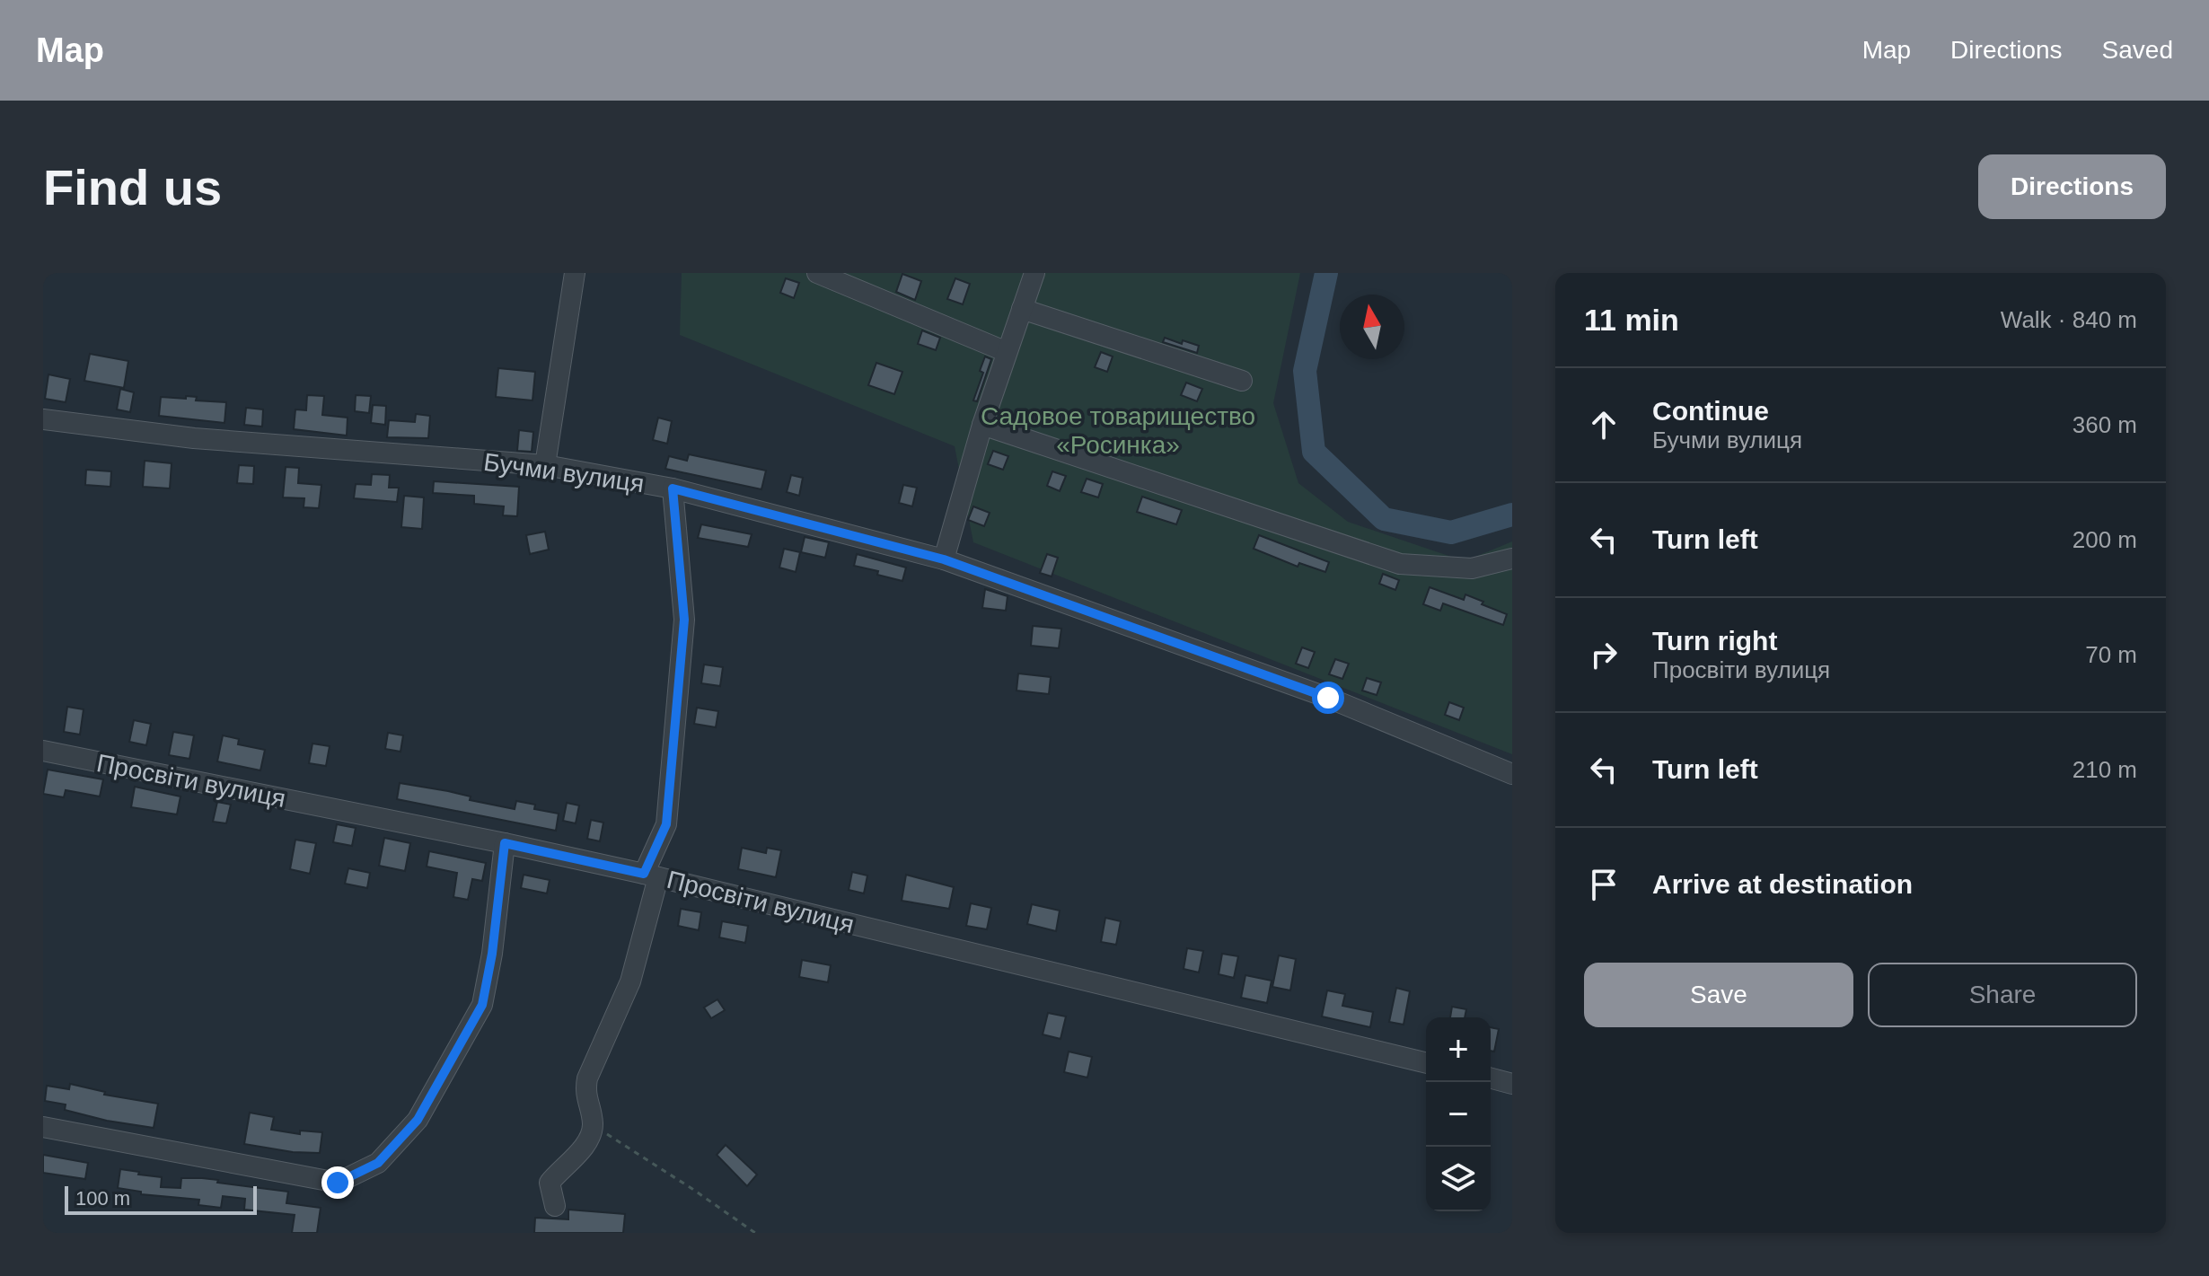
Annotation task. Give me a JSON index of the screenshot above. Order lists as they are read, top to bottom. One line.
{"streets":{"street":["Бучми вулиця","Просвіти вулиця"]},"parks":["Садовое товарищество «Росинка»"],"scale_bar":"100 m","north":"top","page":{"header":"Map","nav":["Map","Directions","Saved"],"buttons":["Directions",["Save","Share"]],"title":"Find us","heading":["11 min","Walk · 840 m"],"list":[["Continue","Бучми вулиця","360 m"],["Turn left","200 m"],["Turn right","Просвіти вулиця","70 m"],["Turn left","210 m"],"Arrive at destination"],"map_buttons":["+","−"],"scale":"100 m"}}
